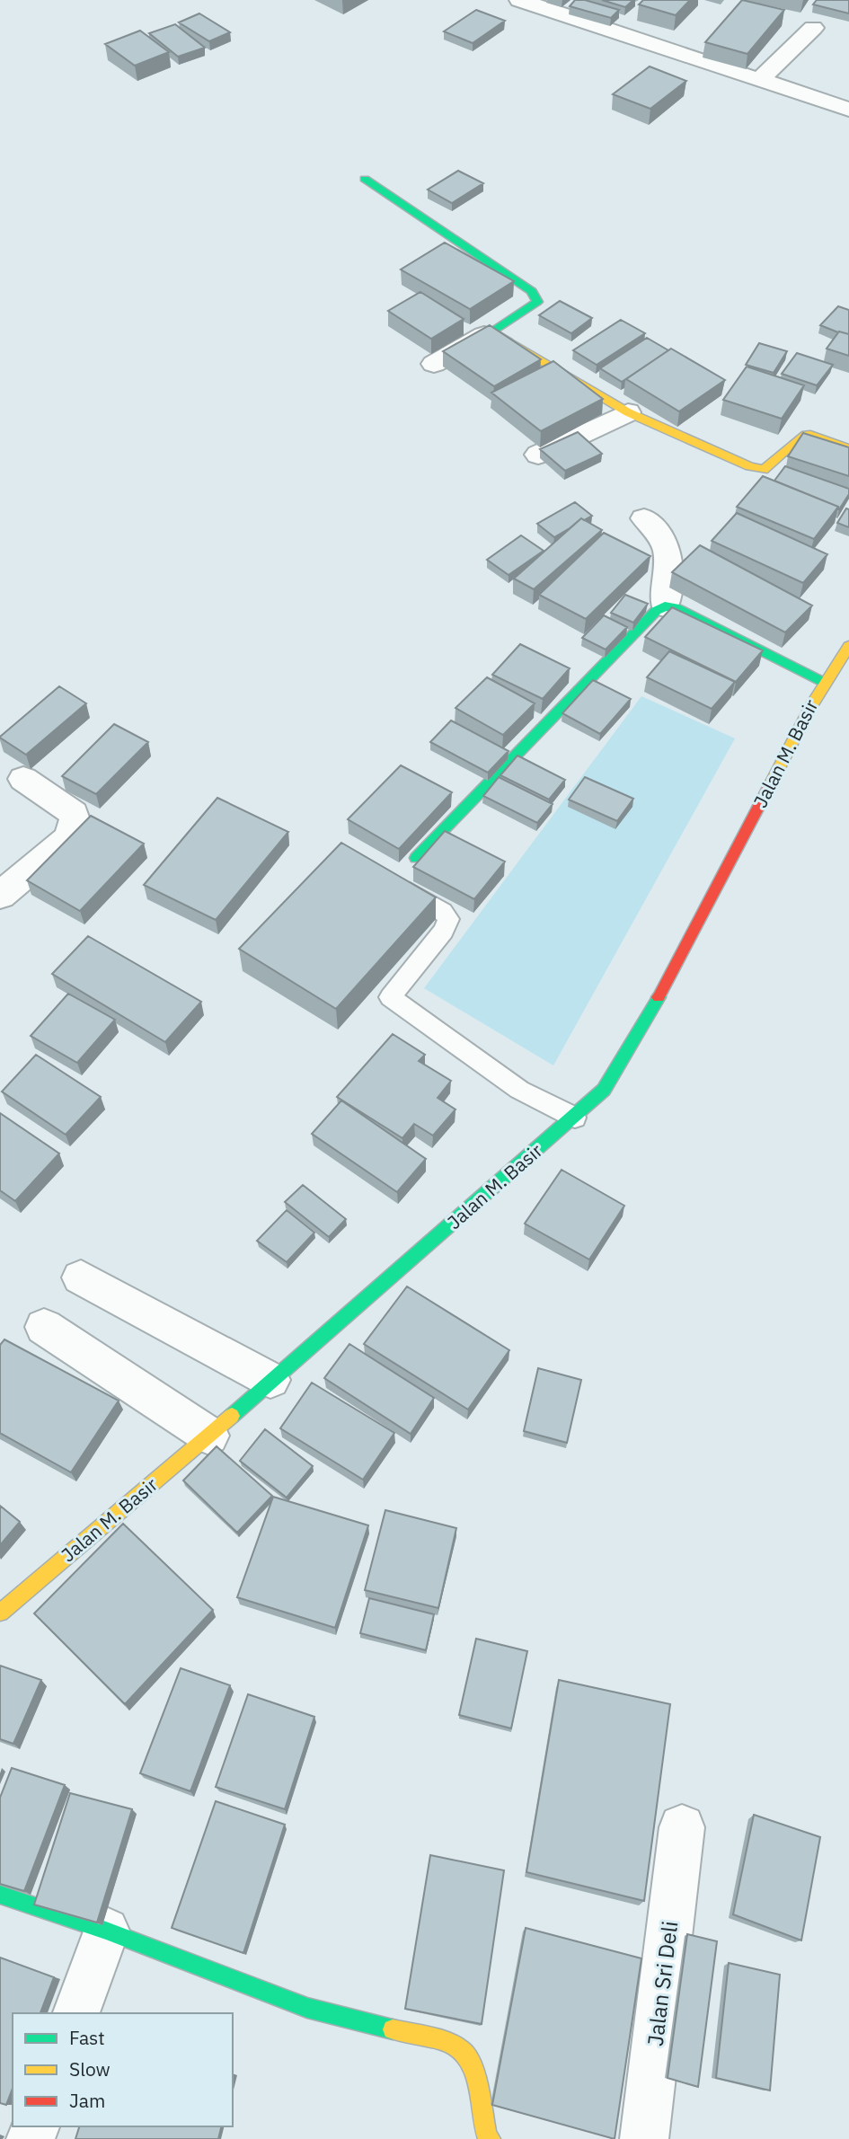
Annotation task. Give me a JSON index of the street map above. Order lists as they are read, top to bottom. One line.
{"streets":{"street":["Jalan M. Basir","Jalan Sri Deli"]},"legend":["Fast","Slow","Jam"]}
